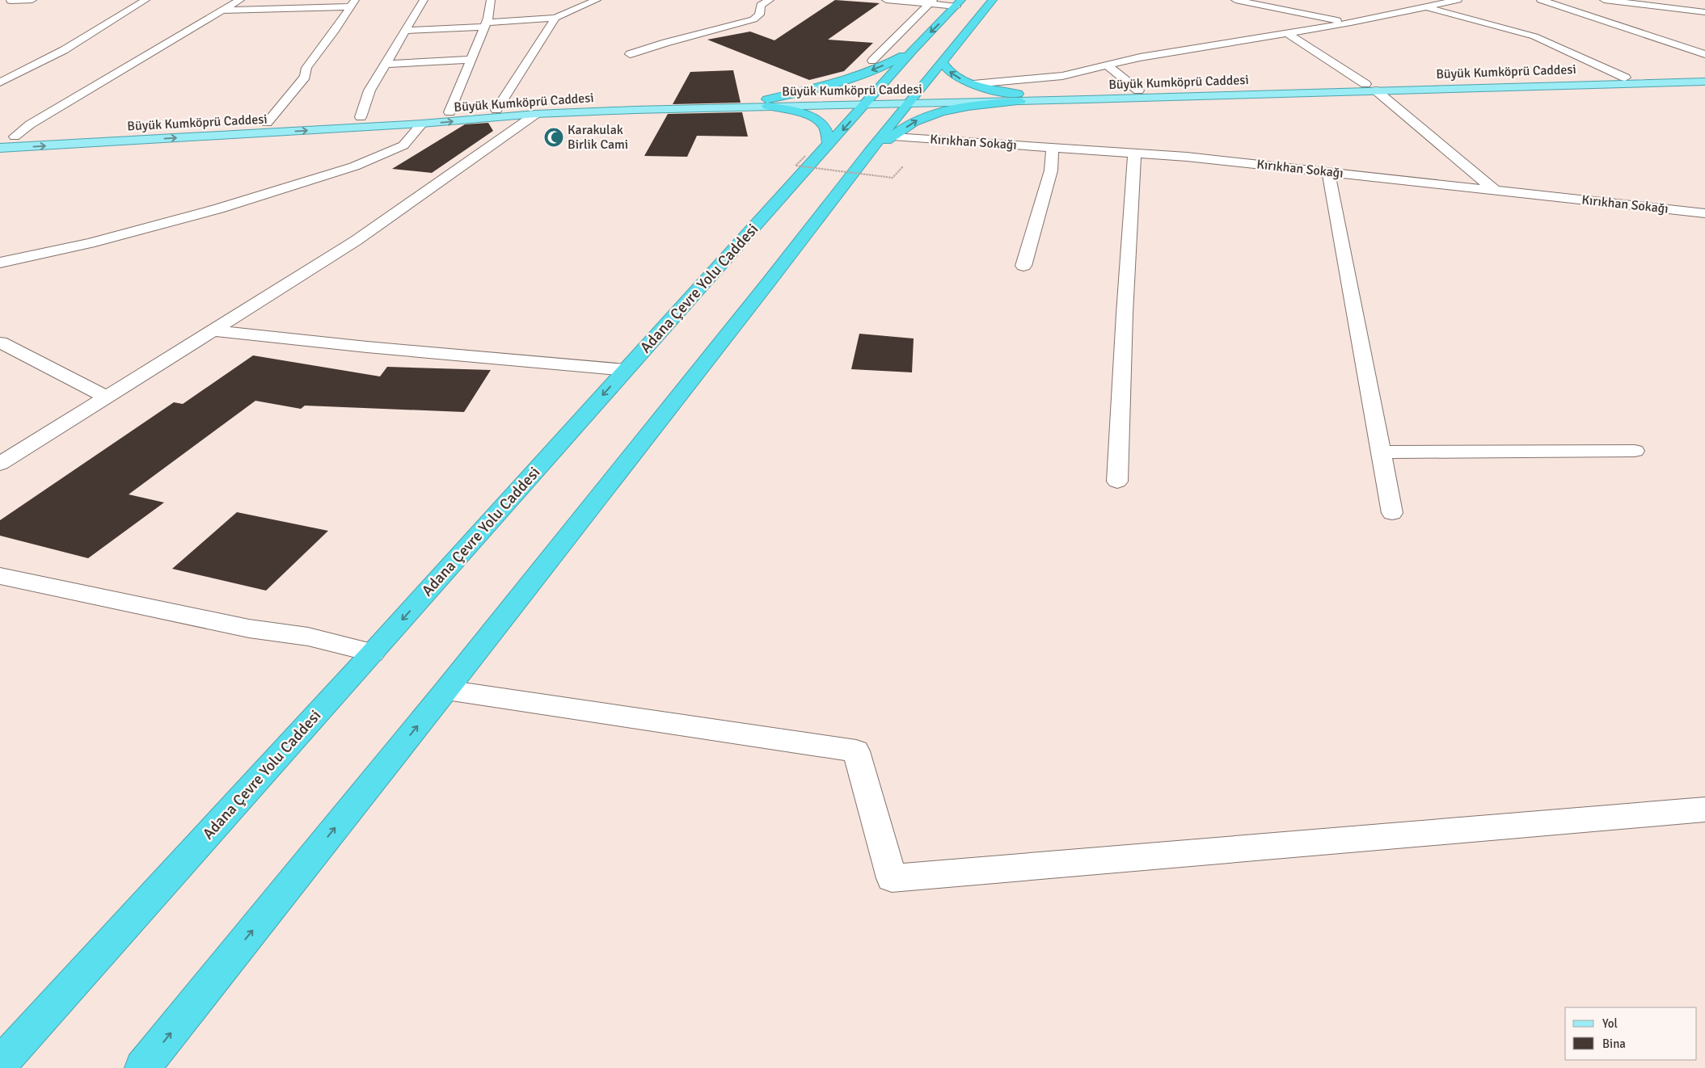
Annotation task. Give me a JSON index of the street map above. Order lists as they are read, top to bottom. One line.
{"streets":{"highway":["Adana Çevre Yolu Caddesi"],"main road":["Büyük Kumköprü Caddesi"],"street":["Kırıkhan Sokağı"]},"crossings":[["Büyük Kumköprü Caddesi","Adana Çevre Yolu Caddesi"]],"places":{"mosque":["Karakulak Birlik Cami"]},"legend":["Yol","Bina"]}
